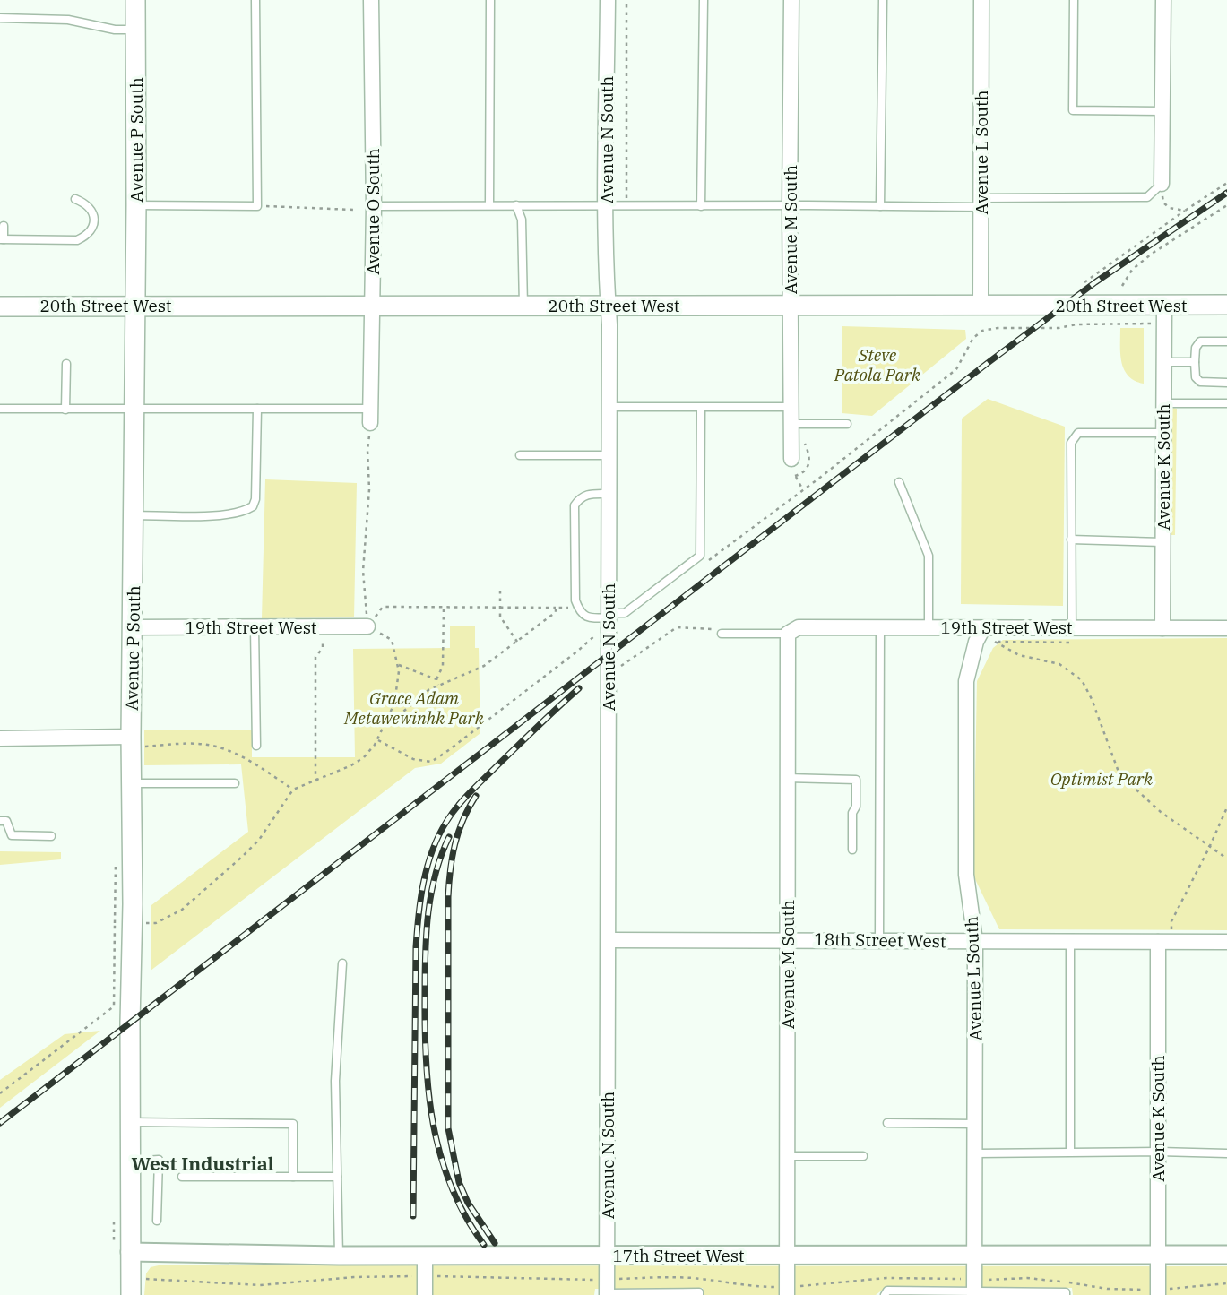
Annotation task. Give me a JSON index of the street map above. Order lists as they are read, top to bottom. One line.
{"streets":{"main road":["Avenue P South","20th Street West"],"street":["Avenue N South","Avenue L South","Avenue O South","Avenue M South","Avenue K South","19th Street West","18th Street West","17th Street West"]},"crossings":[["Avenue P South","20th Street West"],["Avenue P South","19th Street West"],["Avenue P South","17th Street West"],["Avenue N South","20th Street West"],["Avenue N South","18th Street West"],["Avenue N South","17th Street West"],["Avenue L South","20th Street West"],["Avenue L South","19th Street West"],["Avenue L South","18th Street West"],["Avenue L South","17th Street West"],["Avenue O South","20th Street West"],["Avenue M South","20th Street West"],["Avenue M South","19th Street West"],["Avenue M South","18th Street West"],["Avenue M South","17th Street West"],["20th Street West","Avenue K South"],["Avenue K South","19th Street West"],["Avenue K South","18th Street West"],["Avenue K South","17th Street West"]],"districts":["West Industrial"],"parks":["Steve Patola Park","Grace Adam Metawewinhk Park","Optimist Park"]}
